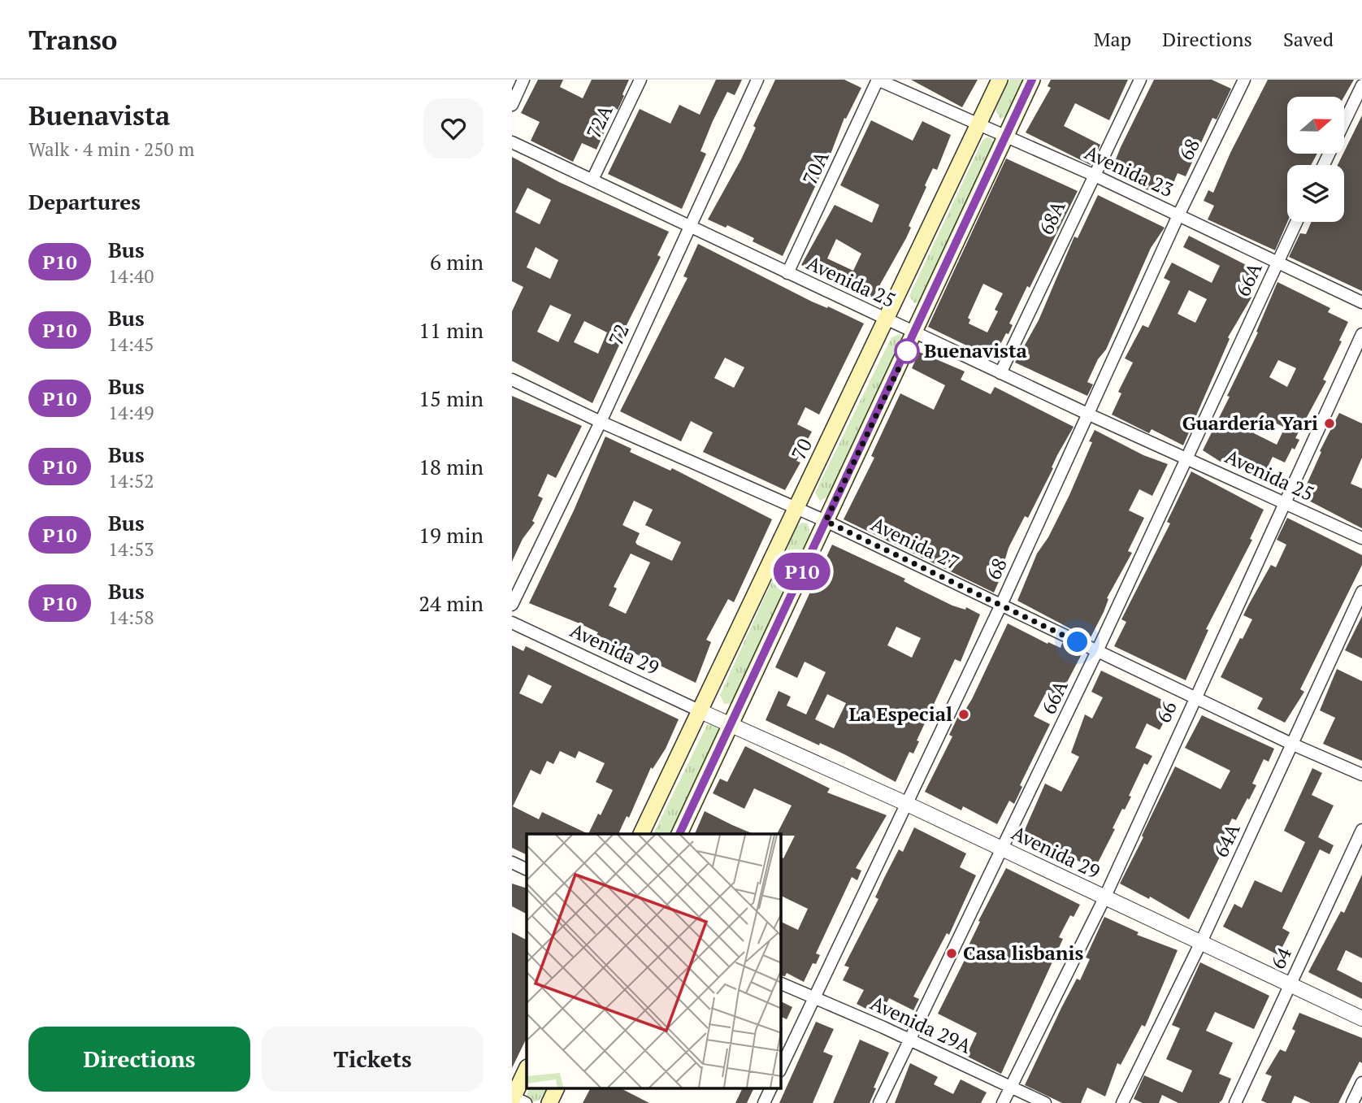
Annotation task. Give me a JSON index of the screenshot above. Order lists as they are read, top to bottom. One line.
{"streets":{"main road":["70"],"street":["72A","68","70A","Avenida 23","68A","66A","Avenida 25","72","Avenida 27","Avenida 29","66","64A","64","Avenida 29A"]},"crossings":[["72A","Avenida 25"],["68","Avenida 23"],["68","Avenida 25"],["68","Avenida 27"],["68","Avenida 29"],["68","Avenida 29A"],["70A","Avenida 23"],["70A","Avenida 25"],["Avenida 23","68A"],["Avenida 23","66A"],["Avenida 23","70"],["68A","Avenida 25"],["66A","Avenida 25"],["66A","Avenida 27"],["66A","Avenida 29"],["66A","Avenida 29A"],["Avenida 25","72"],["Avenida 25","70"],["Avenida 25","66"],["72","Avenida 27"],["70","Avenida 27"],["70","Avenida 29"],["Avenida 27","66"],["Avenida 27","64A"],["Avenida 29","66"],["Avenida 29","64A"],["Avenida 29","64"],["66","Avenida 29A"]],"places":["Buenavista","Guardería Yari","La Especial","Casa lisbanis"],"lines":["bus line P10"],"north":"right","page":{"header":"Transo","nav":["Map","Directions","Saved"],"heading":[["Buenavista","Walk · 4 min · 250 m"],"Departures"],"on_map":"P10","list":[{"mark":"P10","name":"Bus","note":"14:40","value":"6 min"},{"mark":"P10","name":"Bus","note":"14:45","value":"11 min"},{"mark":"P10","name":"Bus","note":"14:49","value":"15 min"},{"mark":"P10","name":"Bus","note":"14:52","value":"18 min"},{"mark":"P10","name":"Bus","note":"14:53","value":"19 min"},{"mark":"P10","name":"Bus","note":"14:58","value":"24 min"}],"buttons":["Directions","Tickets"]}}
